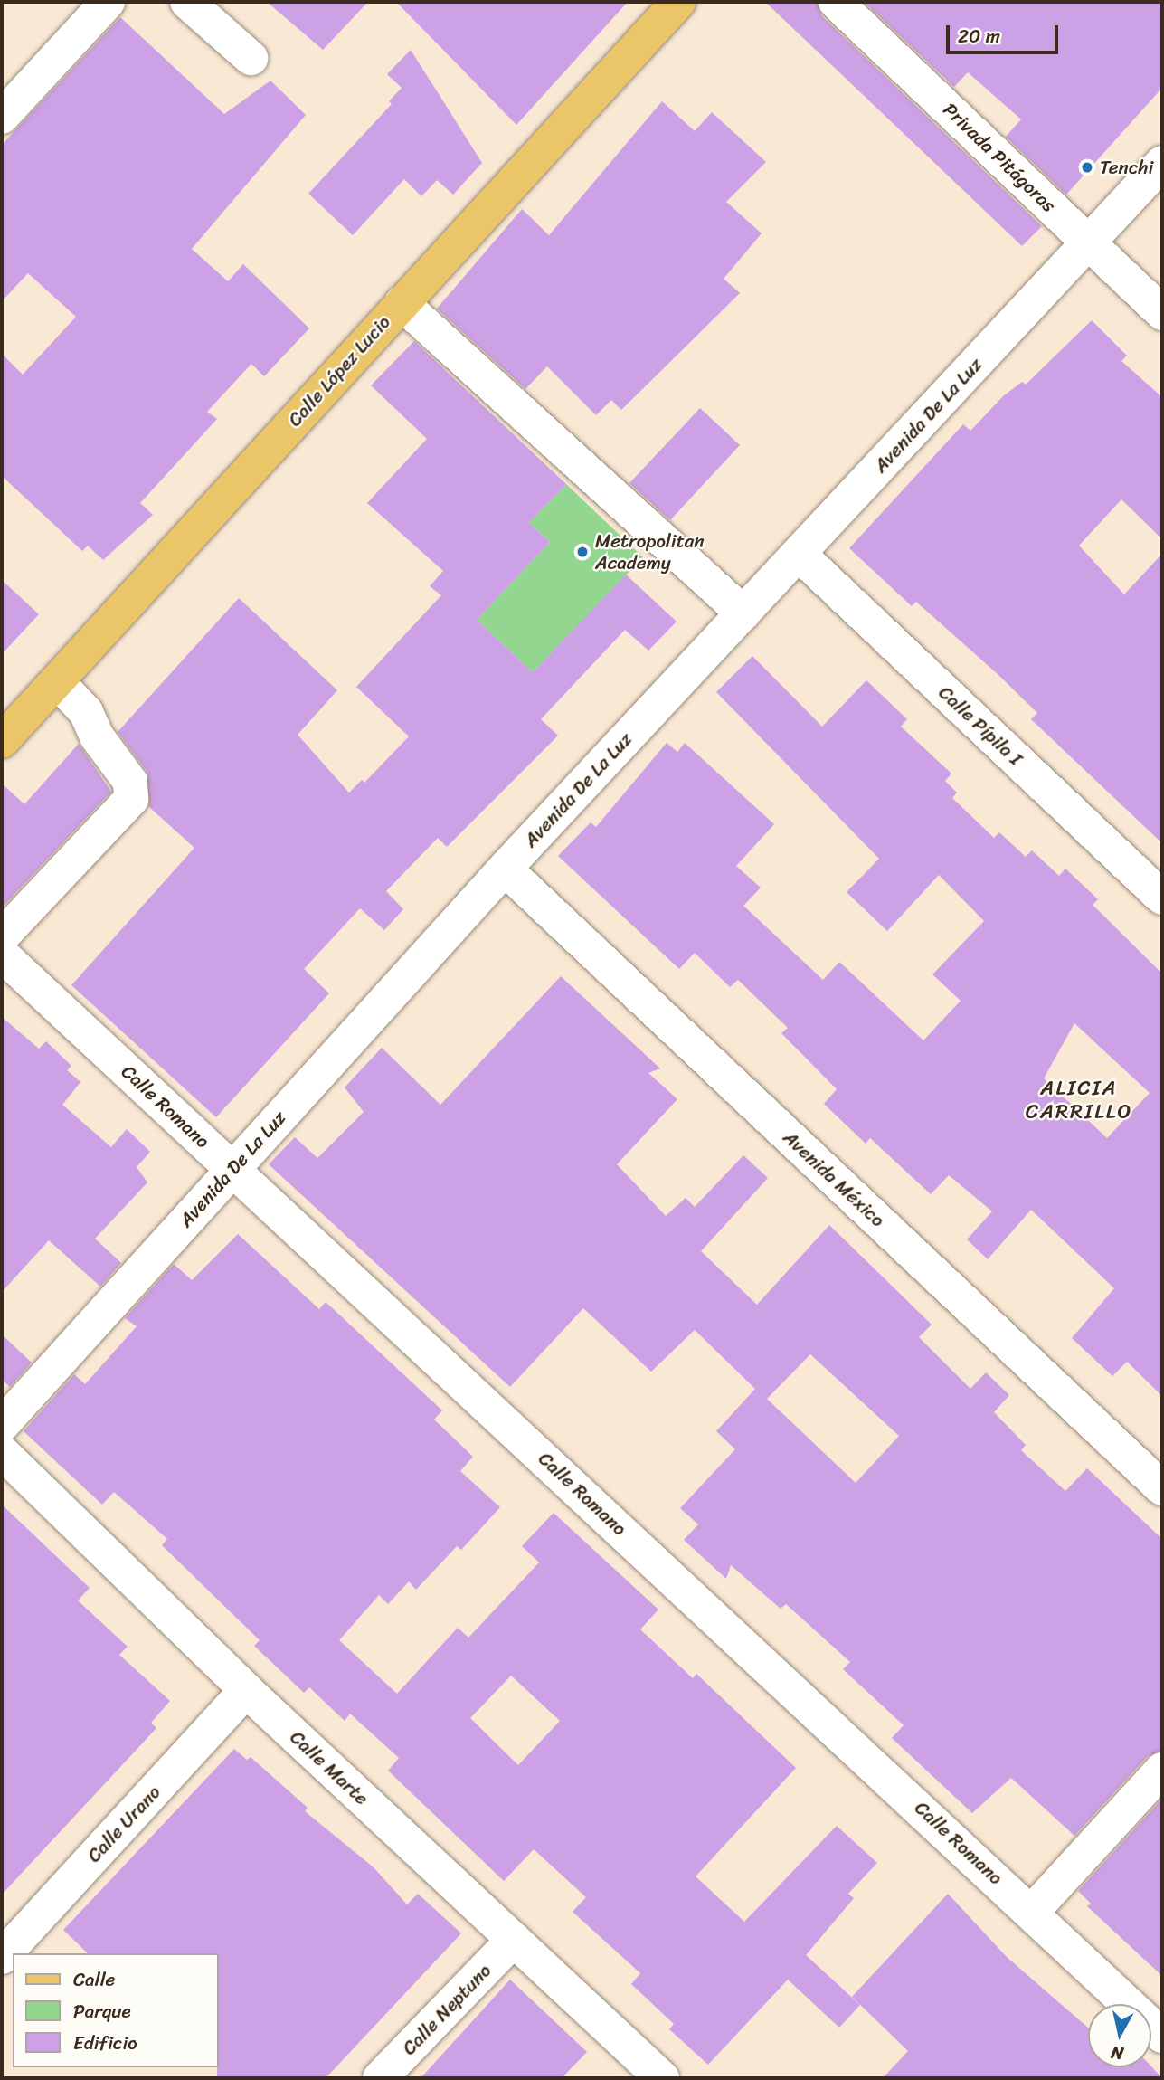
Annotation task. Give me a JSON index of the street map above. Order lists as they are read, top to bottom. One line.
{"streets":{"main road":["Calle López Lucio"],"street":["Privada Pitágoras","Avenida De La Luz","Calle Pípila I","Calle Romano","Avenida México","Calle Marte","Calle Urano","Calle Neptuno"]},"crossings":[["Privada Pitágoras","Avenida De La Luz"],["Avenida De La Luz","Calle Pípila I"],["Avenida De La Luz","Calle Romano"],["Avenida De La Luz","Avenida México"],["Calle Marte","Calle Urano"],["Calle Marte","Calle Neptuno"]],"districts":["ALICIA CARRILLO"],"places":["Tenchi","Metropolitan Academy"],"legend":["Calle","Parque","Edificio"],"scale_bar":"20 m","north":"bottom"}
